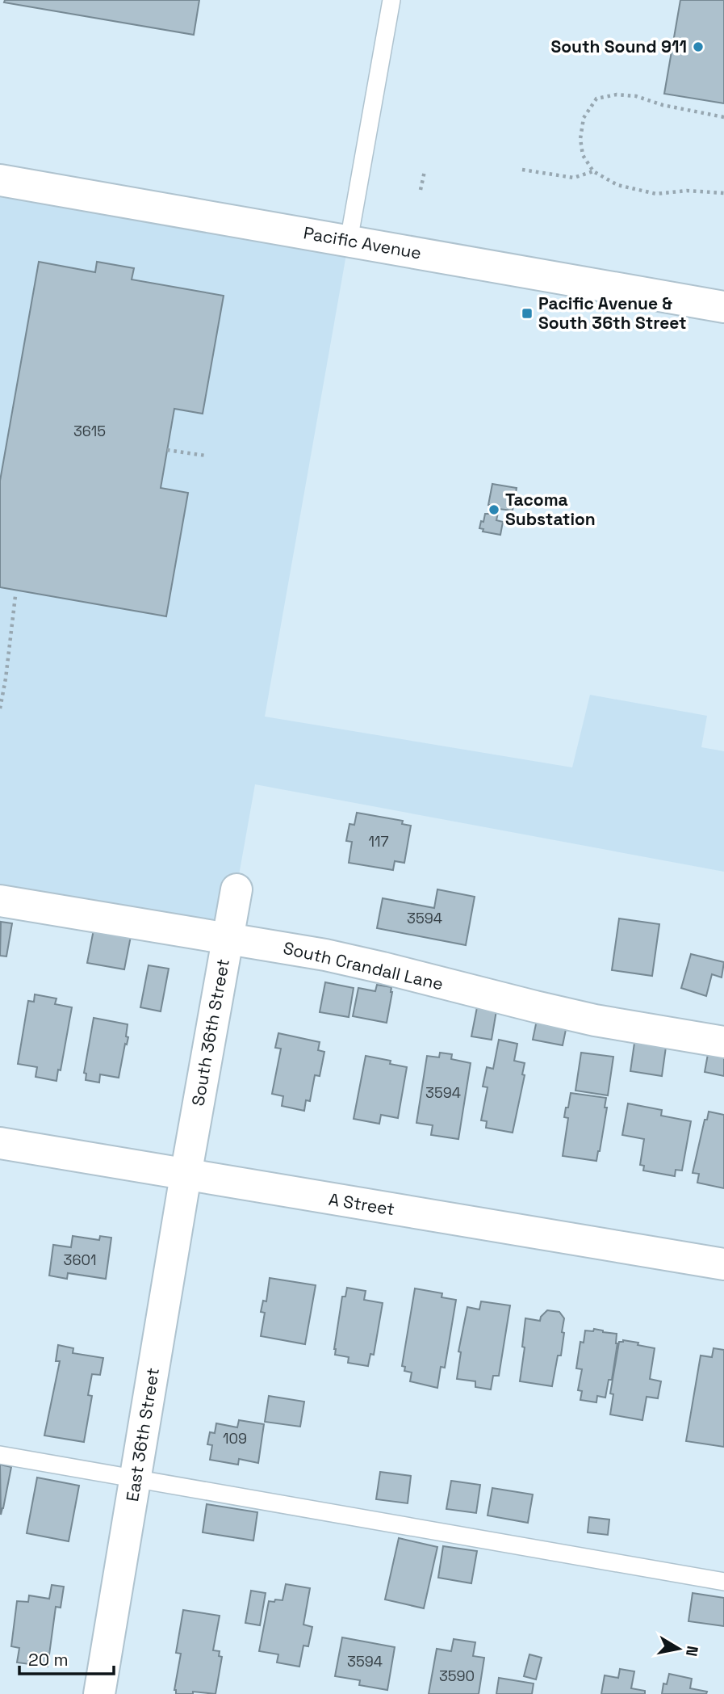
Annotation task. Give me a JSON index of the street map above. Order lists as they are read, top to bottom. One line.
{"streets":{"street":["Pacific Avenue","South Crandall Lane","South 36th Street","A Street","East 36th Street"]},"crossings":[["South Crandall Lane","South 36th Street"],["South 36th Street","A Street"],["South 36th Street","East 36th Street"],["A Street","East 36th Street"]],"places":{"other":["South Sound 911","Tacoma Substation"],"transit":["Pacific Avenue & South 36th Street"]},"house_numbers":["3615","117","3594","3594","3601","109","3594","3590"],"scale_bar":"20 m","north":"right"}
